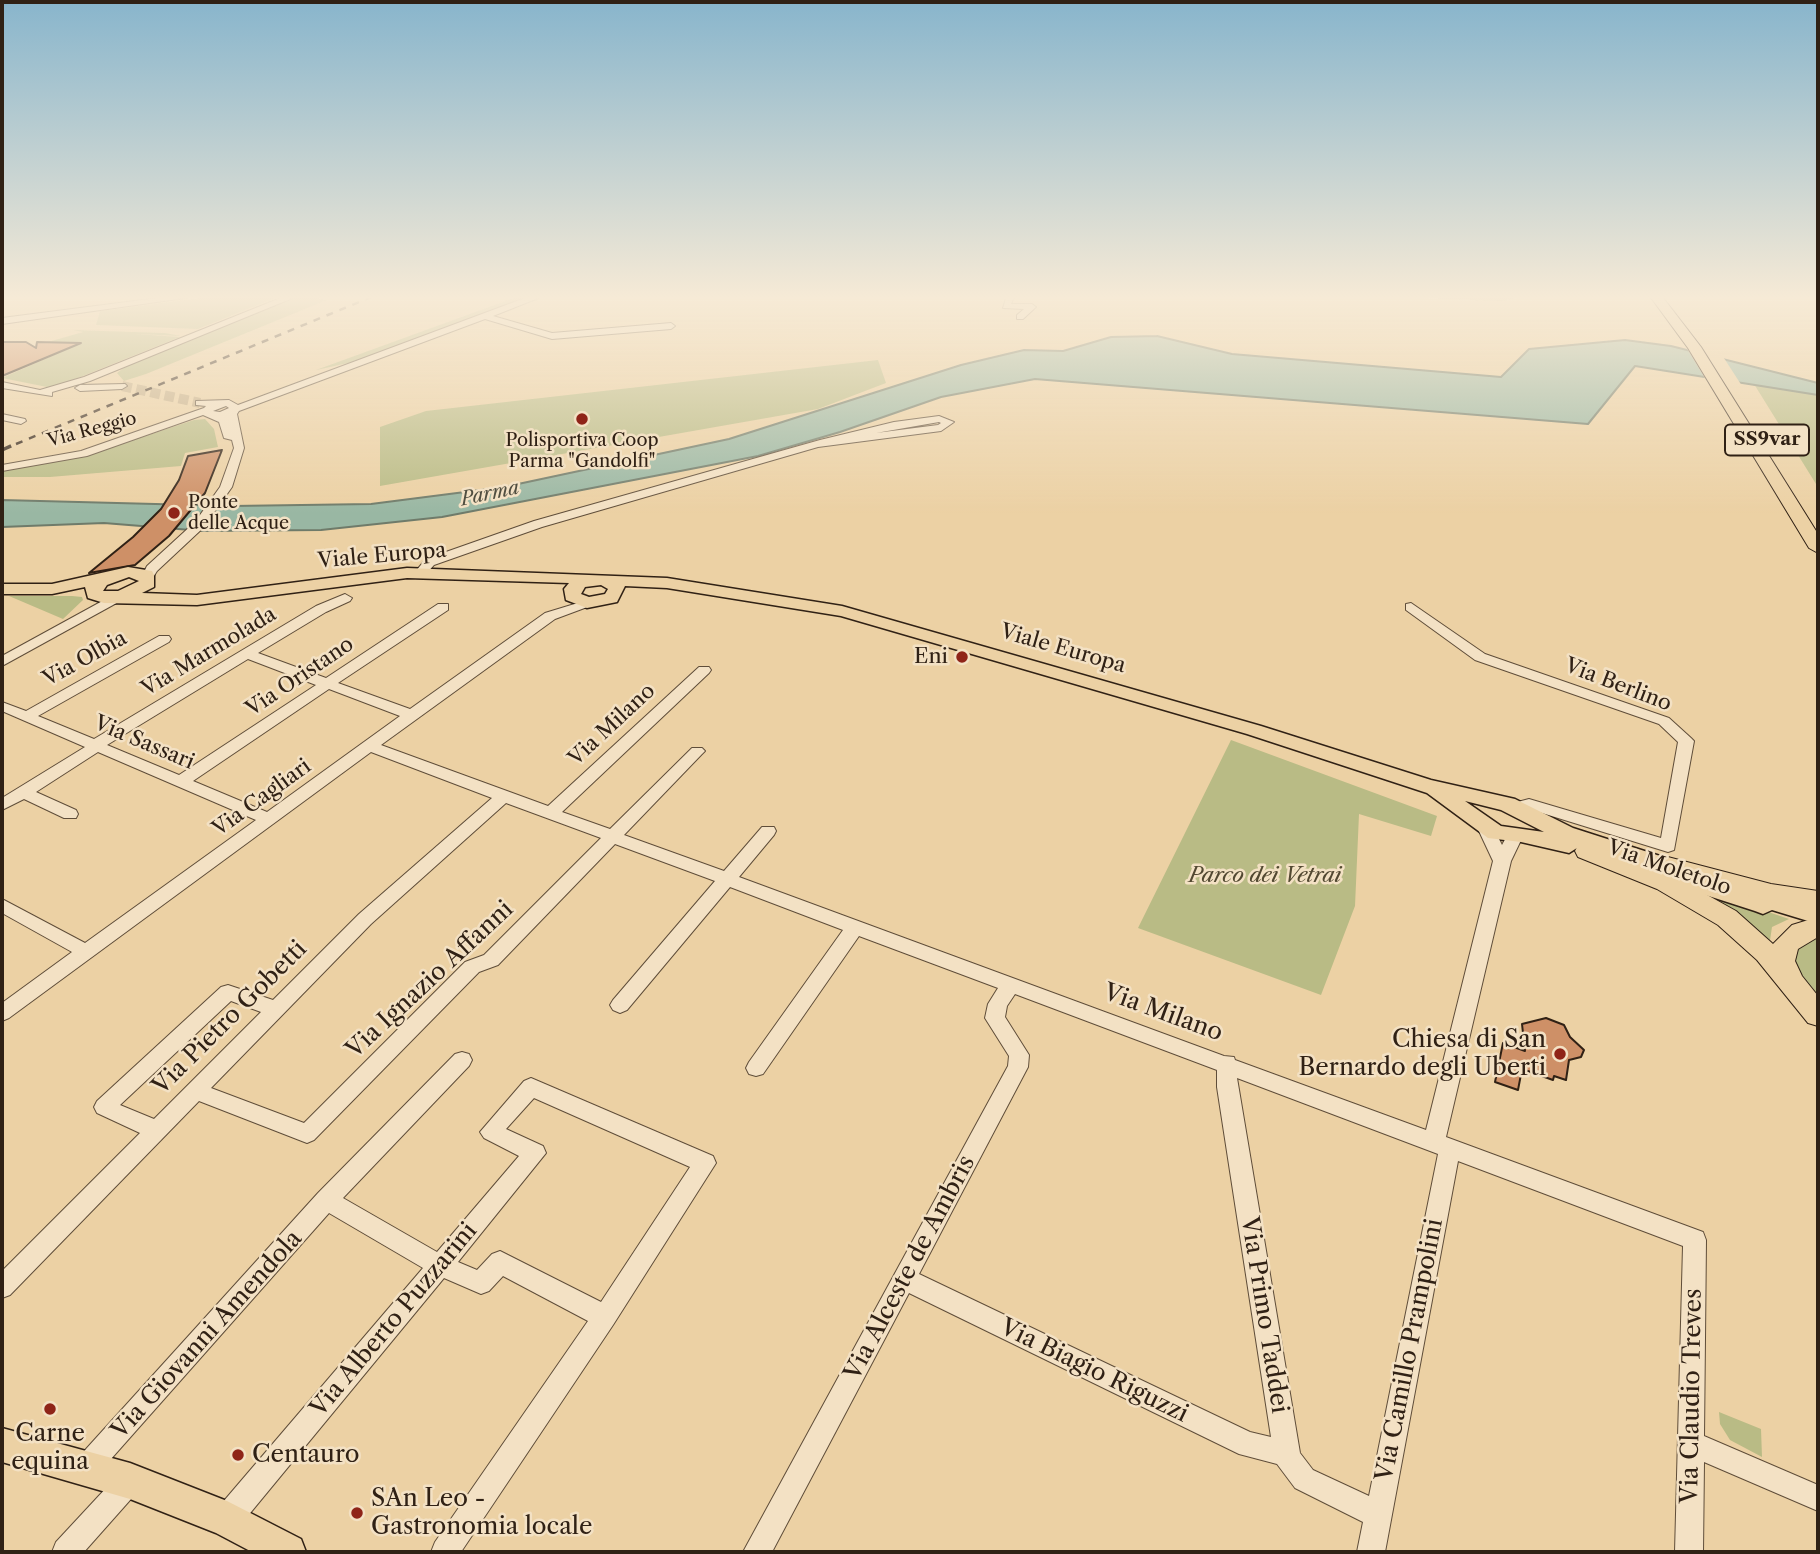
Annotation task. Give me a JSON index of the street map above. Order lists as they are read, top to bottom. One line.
{"streets":{"highway":["SS9var"],"main road":["Viale Europa","Via Moletolo"],"street":["Via Reggio","Via Marmolada","Via Olbia","Via Oristano","Via Berlino","Via Milano","Via Sassari","Via Cagliari","Via Ignazio Affanni","Via Pietro Gobetti","Via Alceste de Ambris","Via Primo Taddei","Via Alberto Puzzarini","Via Giovanni Amendola","Via Camillo Prampolini","Via Biagio Riguzzi","Via Claudio Treves"]},"crossings":[["Viale Europa","Via Cagliari"],["Viale Europa","Via Moletolo"],["Via Marmolada","Via Sassari"],["Via Olbia","Via Sassari"],["Via Oristano","Via Sassari"],["Via Berlino","Via Moletolo"],["Via Milano","Via Cagliari"],["Via Milano","Via Ignazio Affanni"],["Via Milano","Via Pietro Gobetti"],["Via Milano","Via Alceste de Ambris"],["Via Milano","Via Primo Taddei"],["Via Milano","Via Camillo Prampolini"],["Via Milano","Via Claudio Treves"],["Via Sassari","Via Cagliari"],["Via Ignazio Affanni","Via Pietro Gobetti"],["Via Alceste de Ambris","Via Biagio Riguzzi"],["Via Primo Taddei","Via Camillo Prampolini"],["Via Primo Taddei","Via Biagio Riguzzi"]],"water":["Parma"],"parks":["Parco dei Vetrai"],"places":["Polisportiva Coop Parma \"Gandolfi\"","Ponte delle Acque","Eni","Chiesa di San Bernardo degli Uberti","Carne equina","Centauro","SAn Leo - Gastronomia locale"]}
